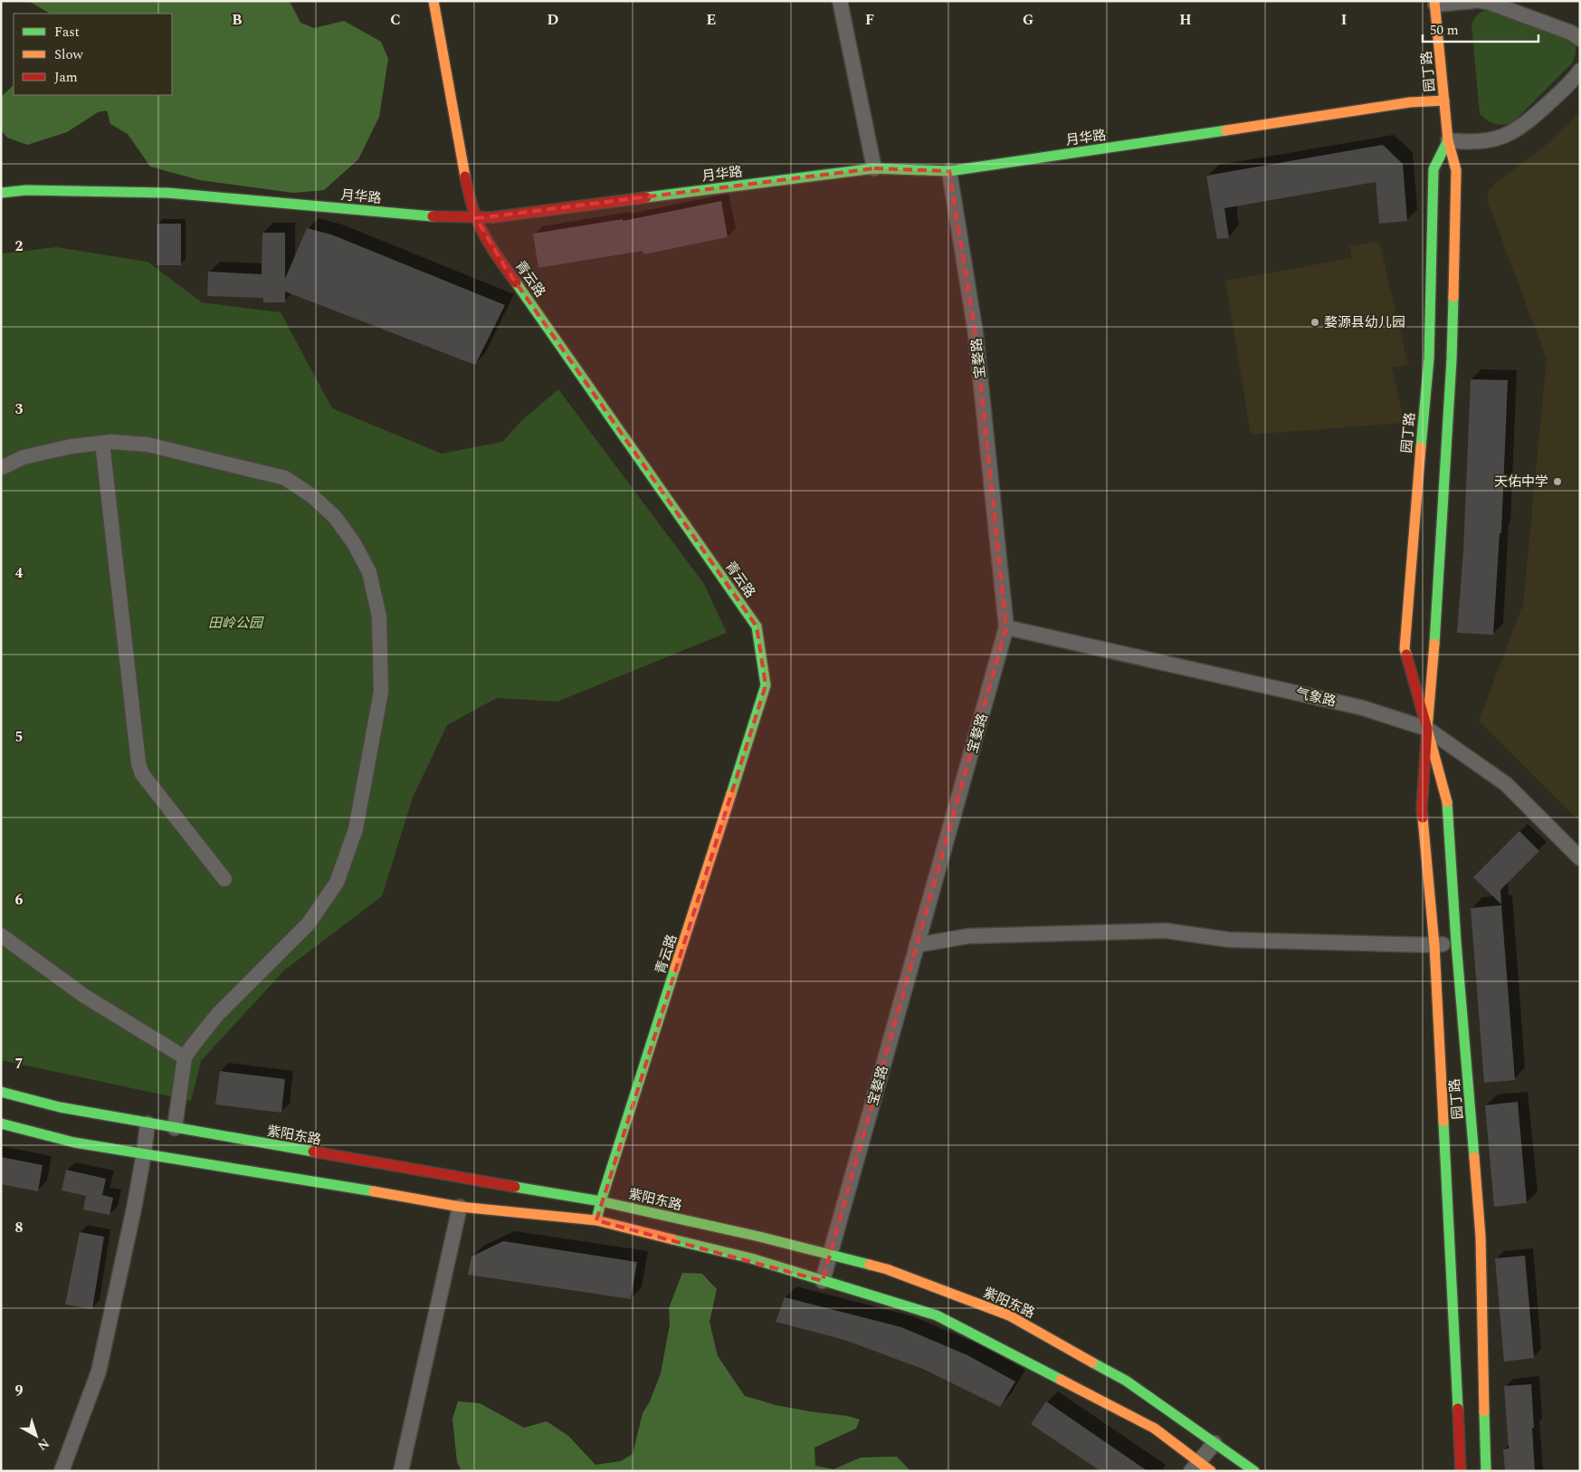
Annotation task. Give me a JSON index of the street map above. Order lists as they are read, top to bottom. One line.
{"streets":{"main road":["园丁路","月华路","青云路","紫阳东路"],"street":["宝婺路","气象路"]},"crossings":[["园丁路","月华路"],["园丁路","气象路"],["月华路","青云路"],["月华路","宝婺路"],["青云路","紫阳东路"],["宝婺路","气象路"],["宝婺路","紫阳东路"]],"parks":["田岭公园"],"places":["婺源县幼儿园","天佑中学"],"legend":["Fast","Slow","Jam"],"scale_bar":"50 m","north":"bottom right","grid":{"columns":["B","C","D","E","F","G","H","I"],"rows":["2","3","4","5","6","7","8","9"]}}
